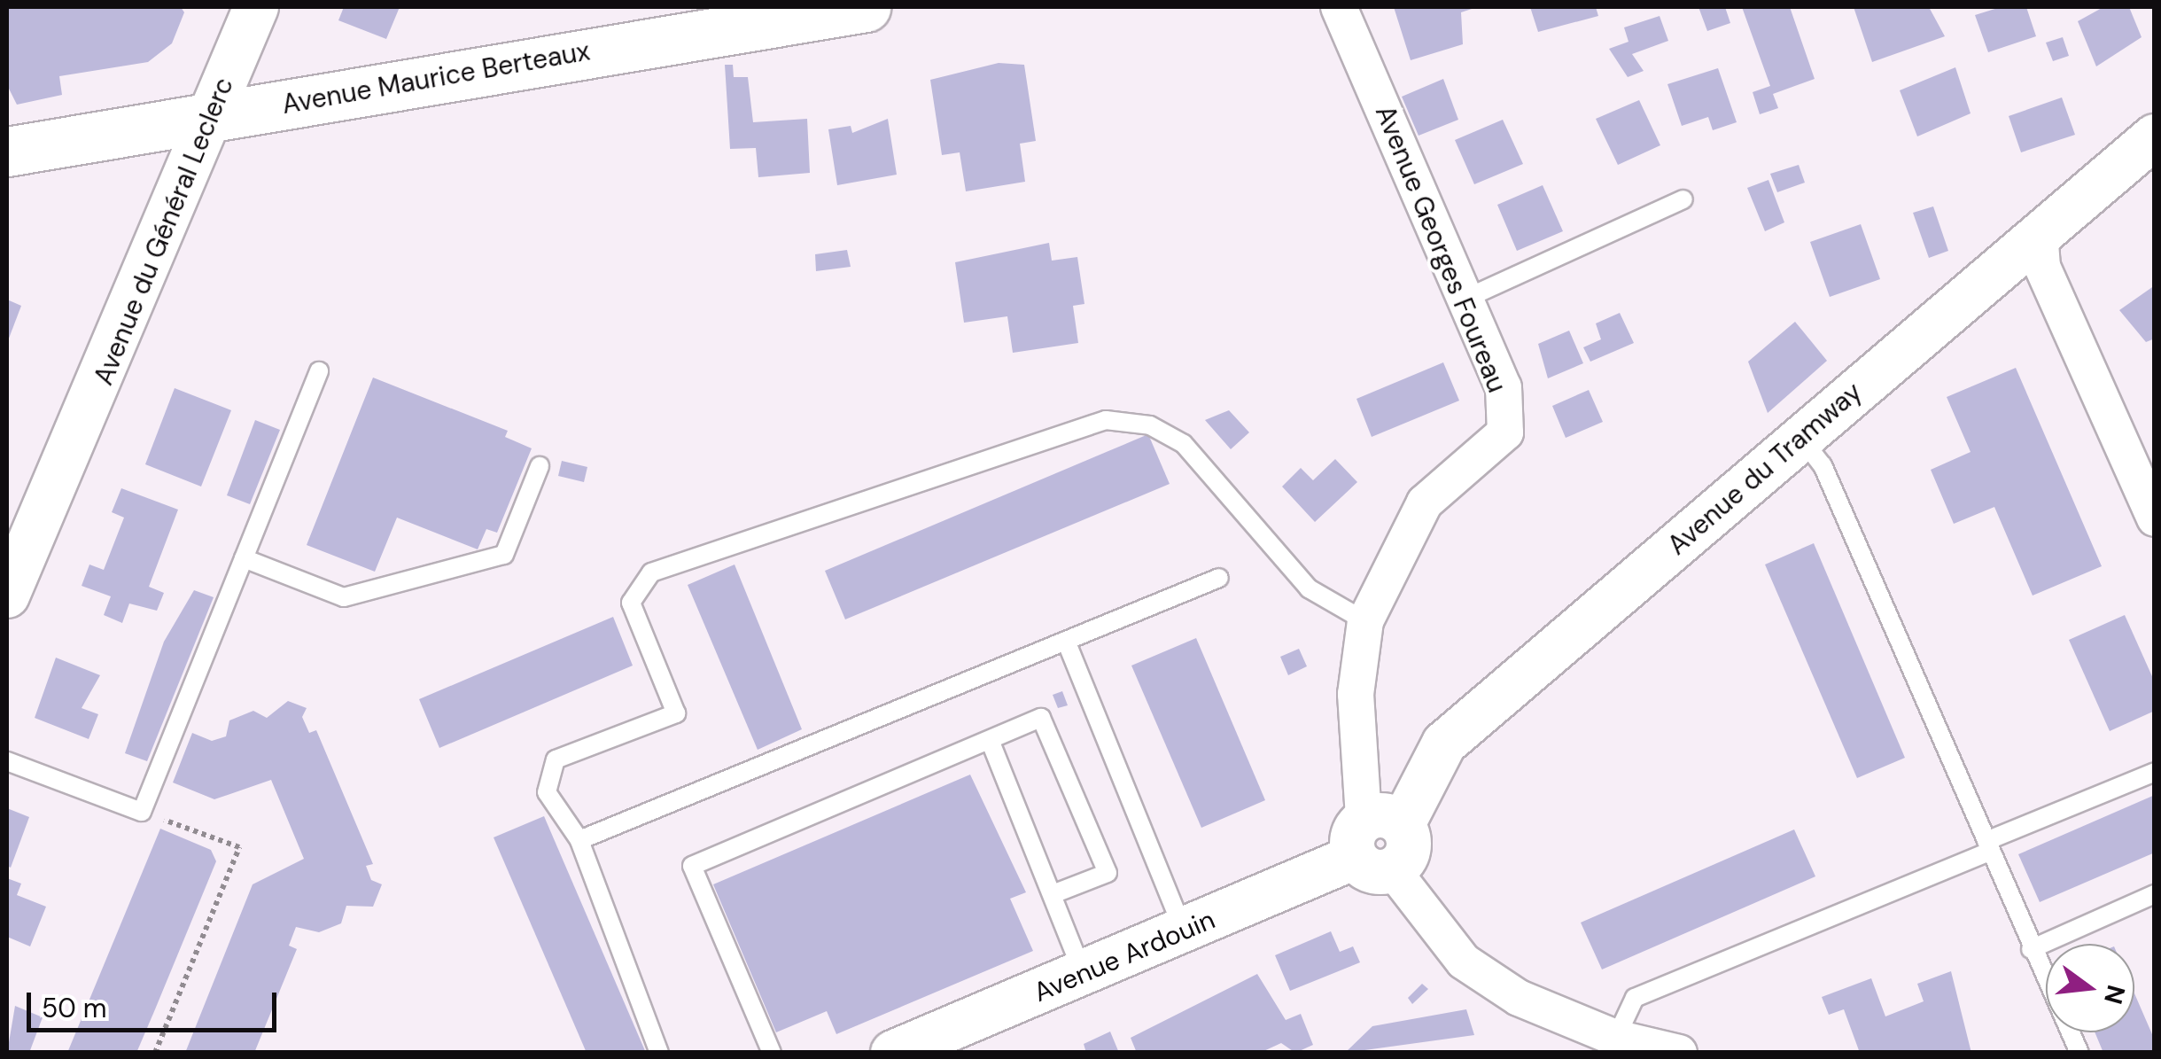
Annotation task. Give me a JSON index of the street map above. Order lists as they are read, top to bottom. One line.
{"streets":{"main road":["Avenue Maurice Berteaux"],"street":["Avenue du Général Leclerc","Avenue Georges Foureau","Avenue du Tramway","Avenue Ardouin"]},"crossings":[["Avenue Maurice Berteaux","Avenue du Général Leclerc"],["Avenue Georges Foureau","Avenue du Tramway"],["Avenue Georges Foureau","Avenue Ardouin"],["Avenue du Tramway","Avenue Ardouin"]],"scale_bar":"50 m","north":"right"}
